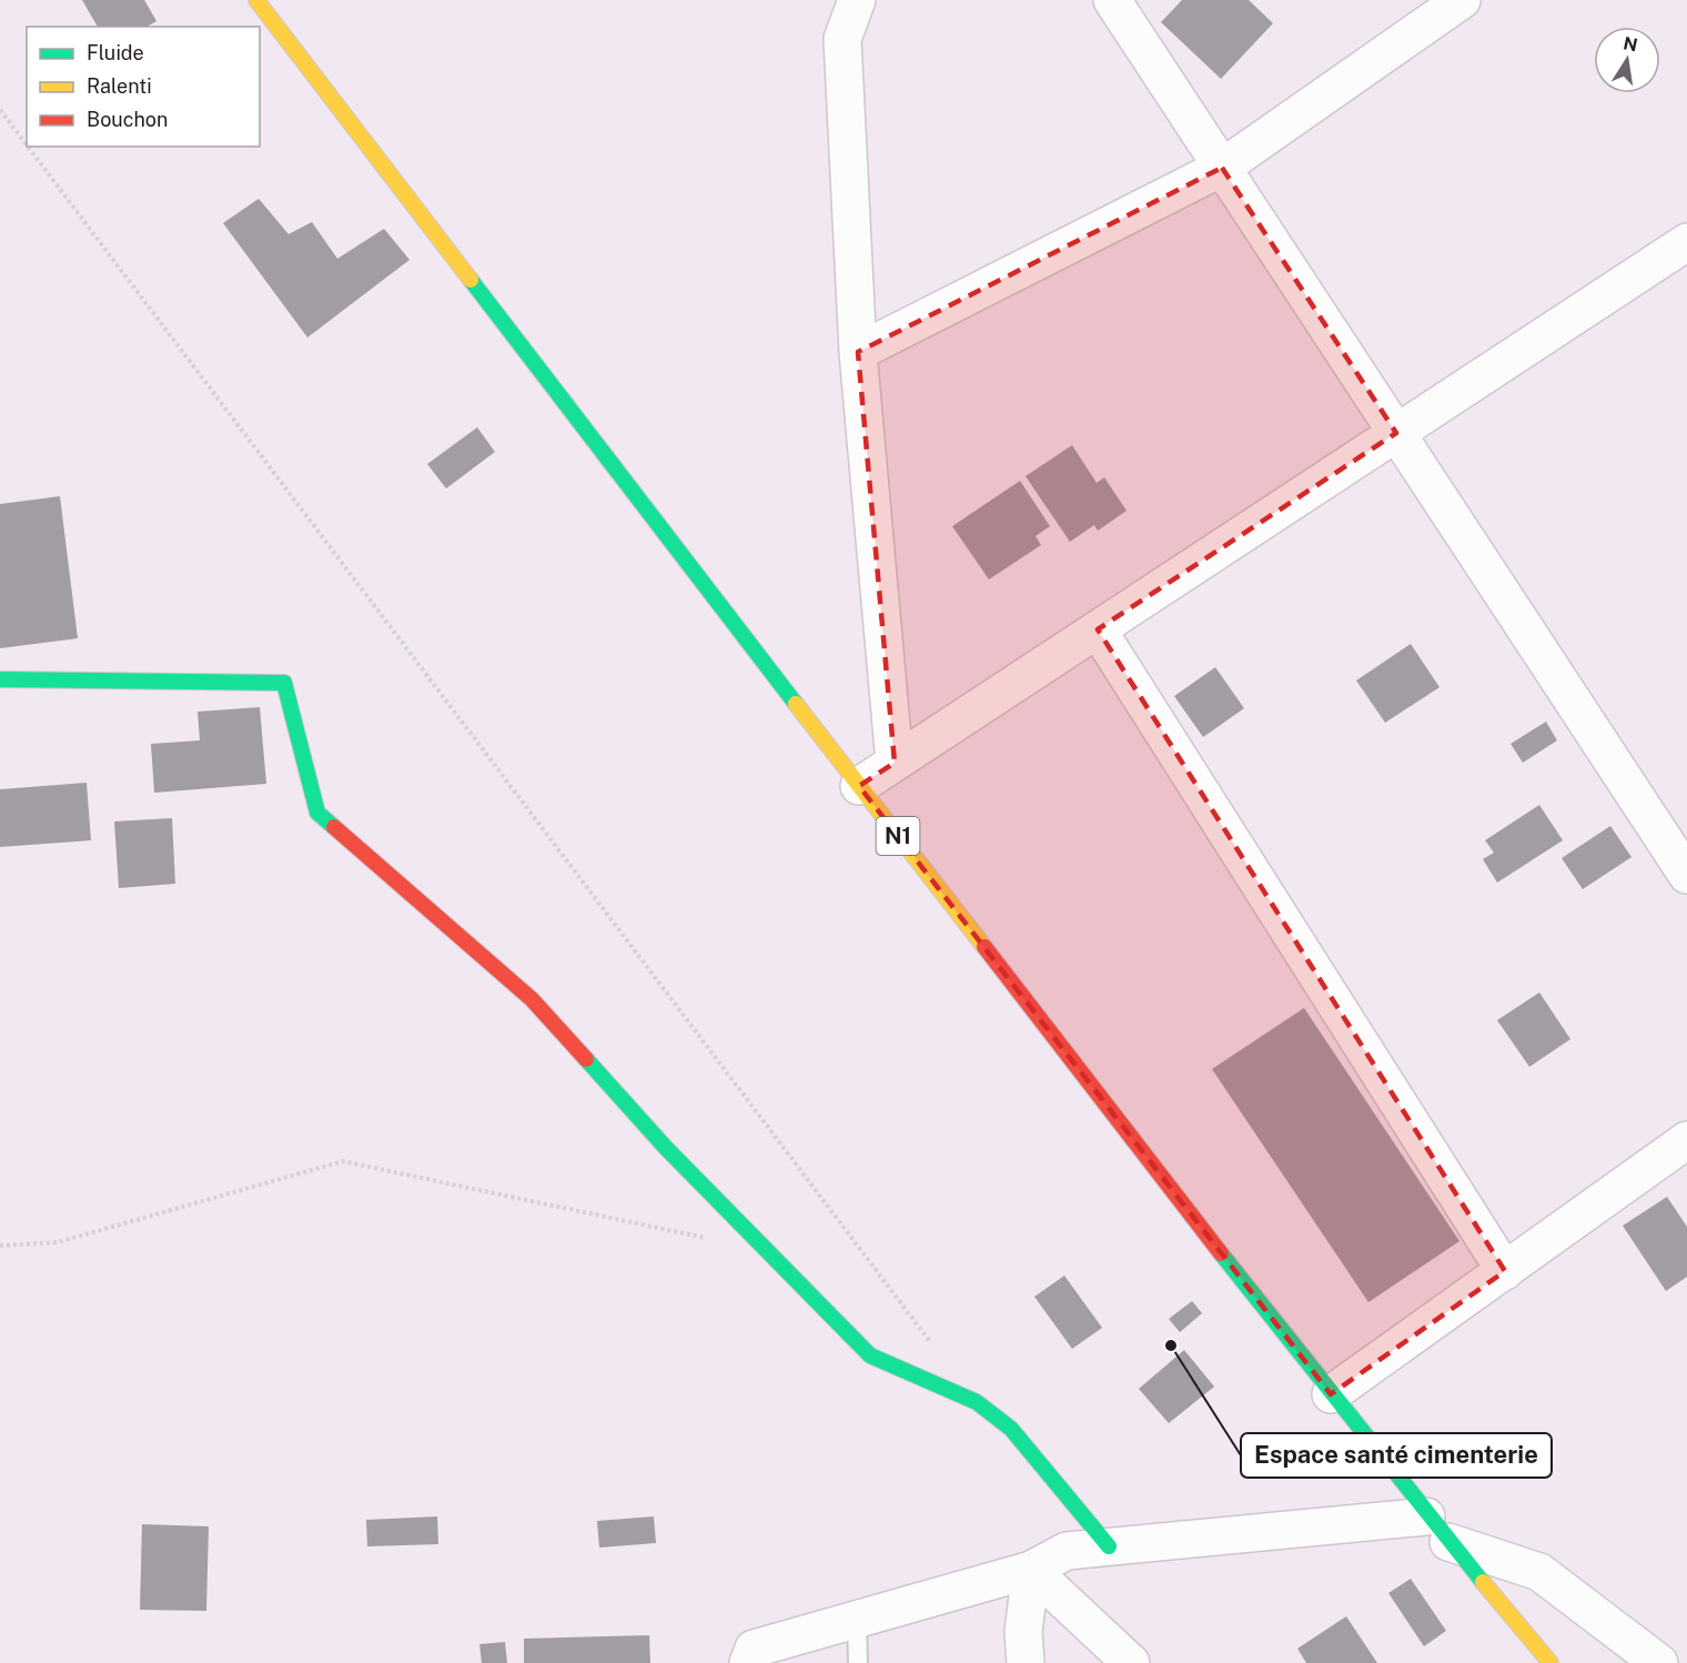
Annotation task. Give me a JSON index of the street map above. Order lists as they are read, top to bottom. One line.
{"streets":{"main road":["N1"]},"places":["Espace santé cimenterie"],"legend":["Fluide","Ralenti","Bouchon"],"north":"top"}
